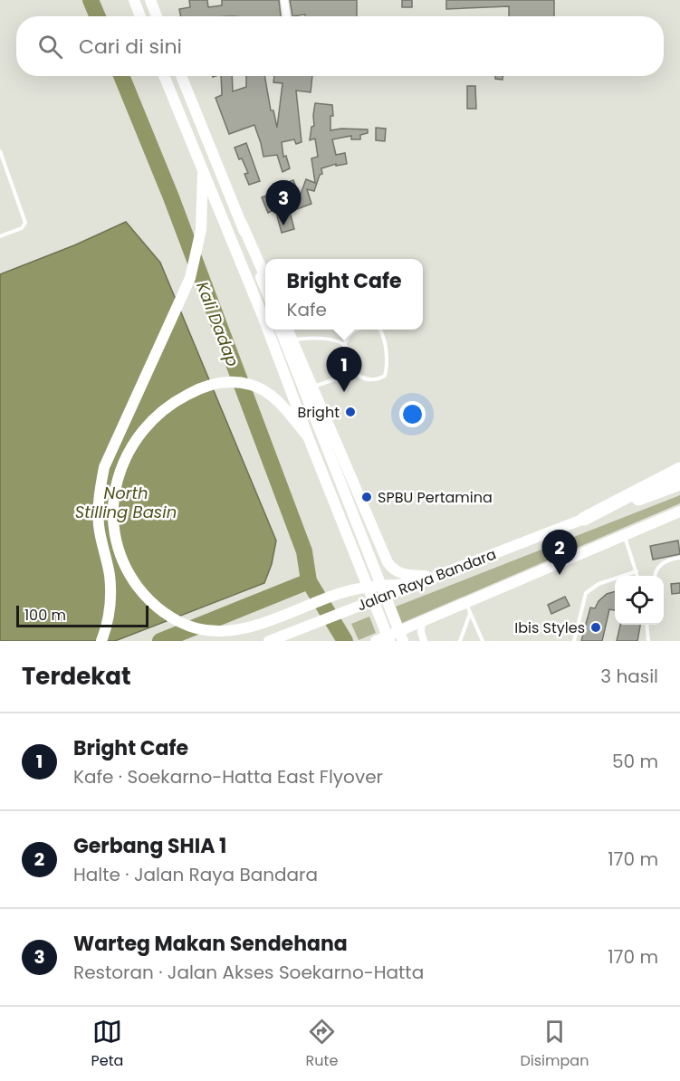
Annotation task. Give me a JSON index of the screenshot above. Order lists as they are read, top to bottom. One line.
{"streets":{"main road":["Jalan Raya Bandara"]},"water":["Kali Dadap","North Stilling Basin"],"places":["Bright","SPBU Pertamina","Ibis Styles"],"scale_bar":"100 m","page":{"search":"Cari di sini","pins":["3","1","2"],"popup":["Bright Cafe","Kafe"],"scale":"100 m","heading":["Terdekat","3 hasil"],"list":[{"mark":"1","name":"Bright Cafe","note":"Kafe · Soekarno-Hatta East Flyover","value":"50 m"},{"mark":"2","name":"Gerbang SHIA 1","note":"Halte · Jalan Raya Bandara","value":"170 m"},{"mark":"3","name":"Warteg Makan Sendehana","note":"Restoran · Jalan Akses Soekarno-Hatta","value":"170 m"}],"nav":["Peta","Rute","Disimpan"]}}
